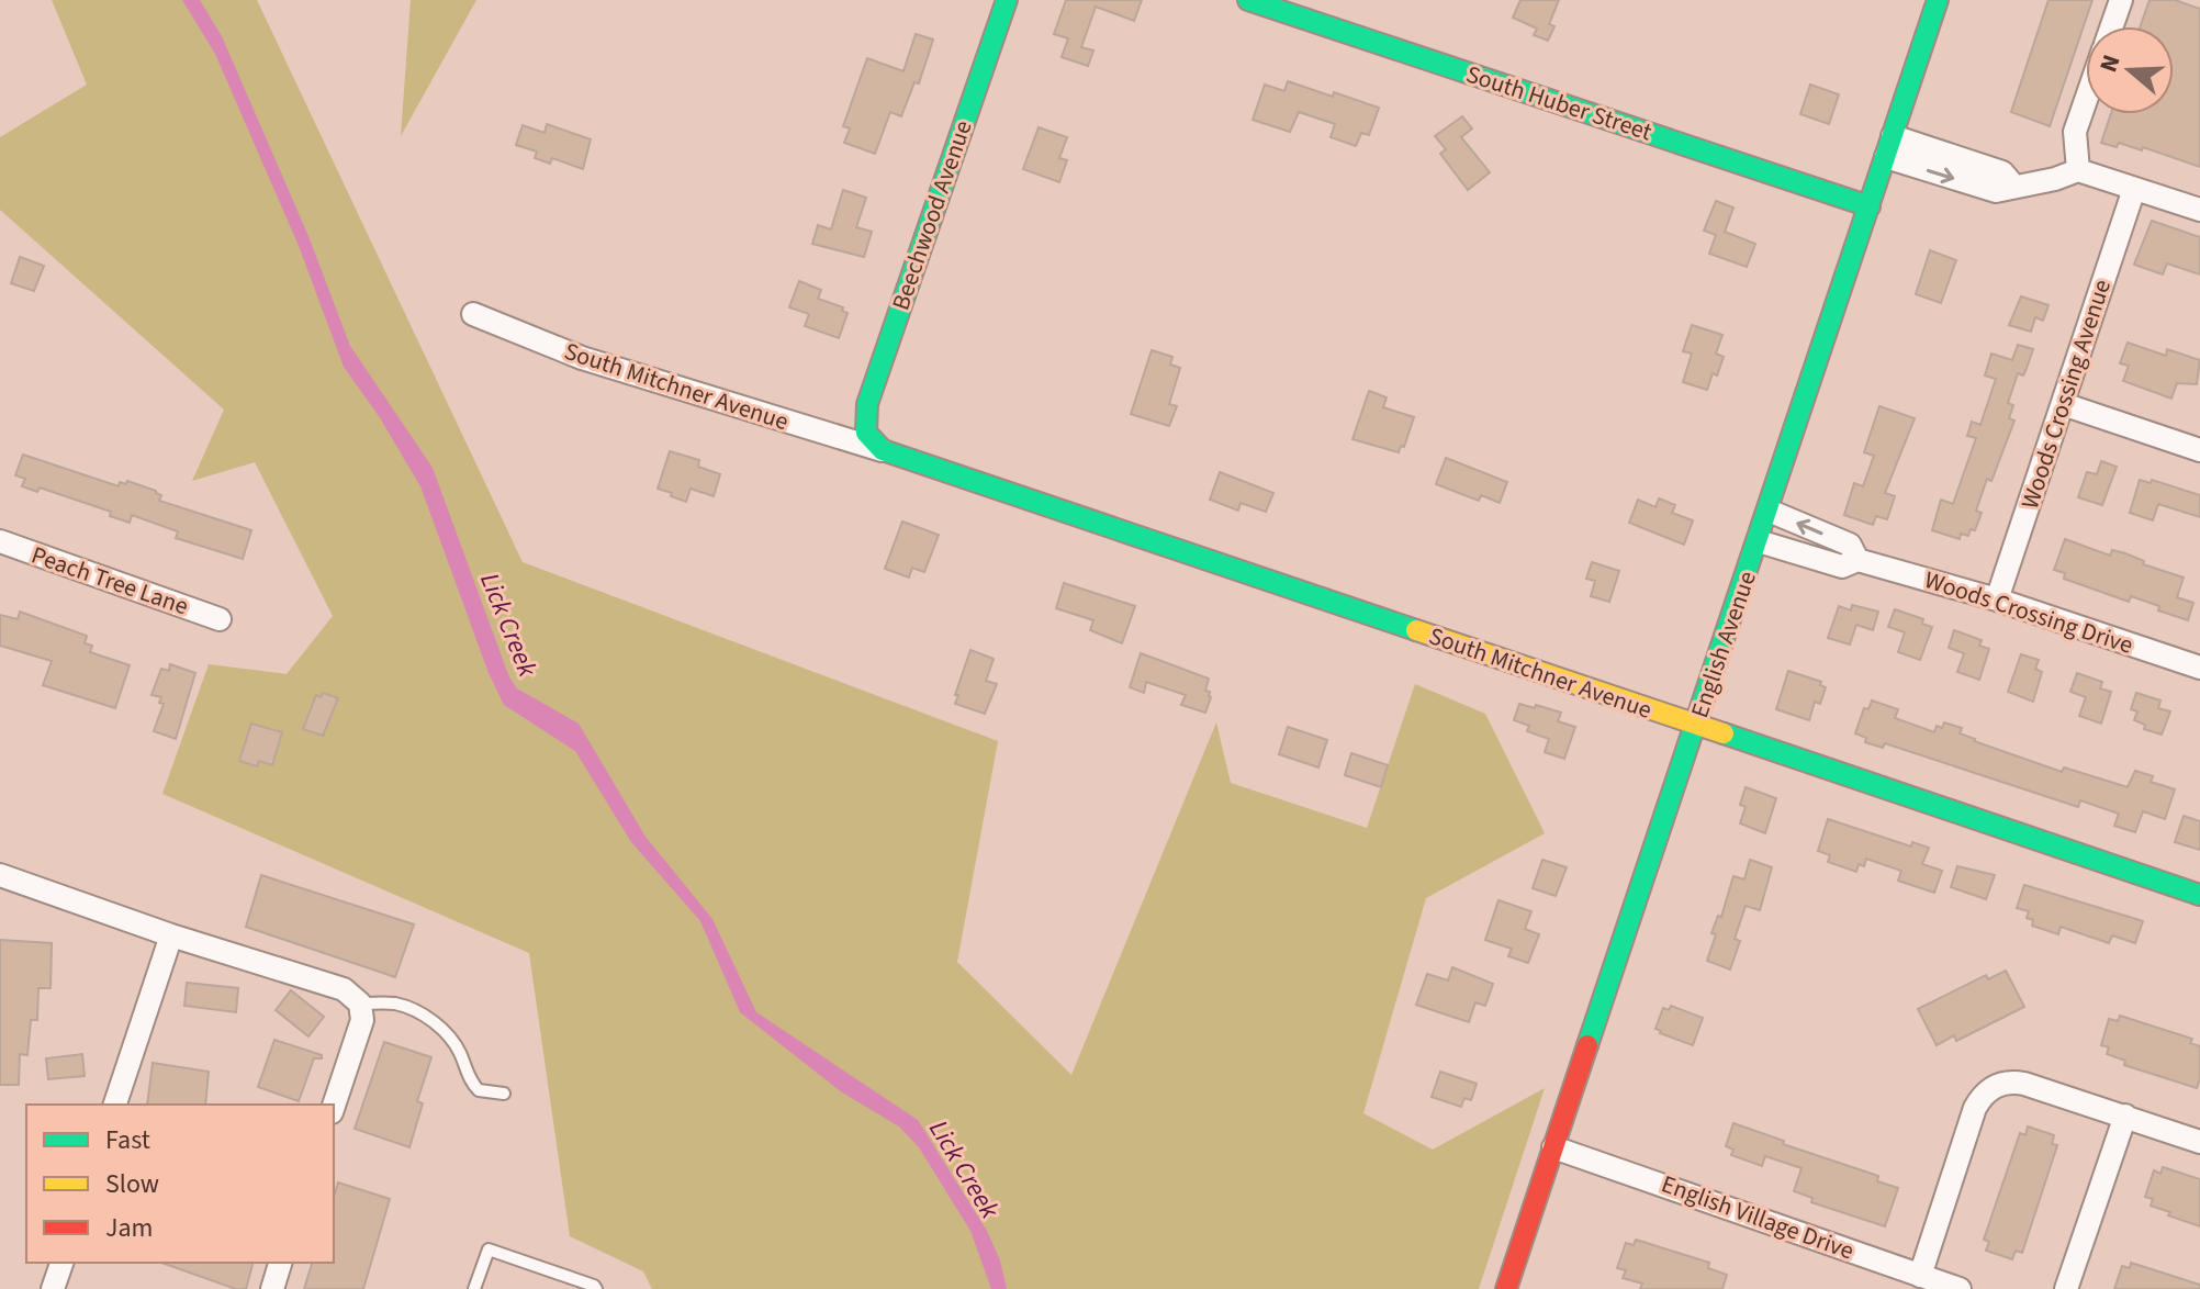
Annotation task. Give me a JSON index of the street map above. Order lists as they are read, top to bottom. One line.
{"streets":{"street":["South Huber Street","Beechwood Avenue","South Mitchner Avenue","Woods Crossing Avenue","Peach Tree Lane","Woods Crossing Drive","English Avenue","English Village Drive"]},"crossings":[["South Huber Street","English Avenue"],["Beechwood Avenue","South Mitchner Avenue"],["South Mitchner Avenue","English Avenue"],["Woods Crossing Avenue","Woods Crossing Drive"],["Woods Crossing Drive","English Avenue"],["English Avenue","English Village Drive"]],"water":["Lick Creek"],"legend":["Fast","Slow","Jam"],"north":"left"}
